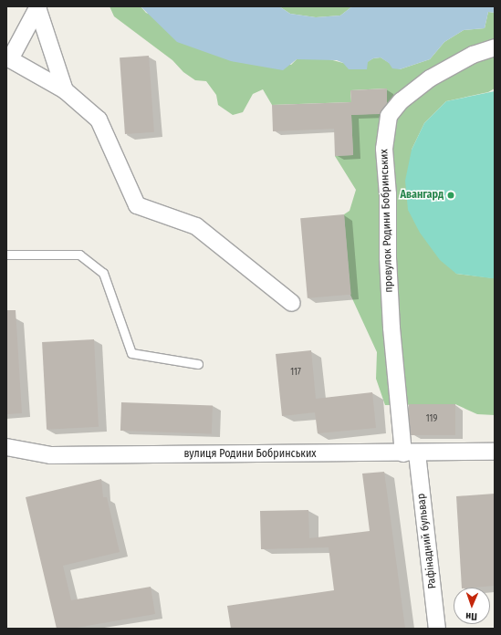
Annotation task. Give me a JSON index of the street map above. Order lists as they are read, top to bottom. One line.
{"streets":{"street":["провулок Родини Бобринських","вулиця Родини Бобринських","Рафінадний бульвар"]},"crossings":[["провулок Родини Бобринських","вулиця Родини Бобринських"],["провулок Родини Бобринських","Рафінадний бульвар"],["вулиця Родини Бобринських","Рафінадний бульвар"]],"places":["Авангард"],"house_numbers":["117","119"],"north":"bottom"}
